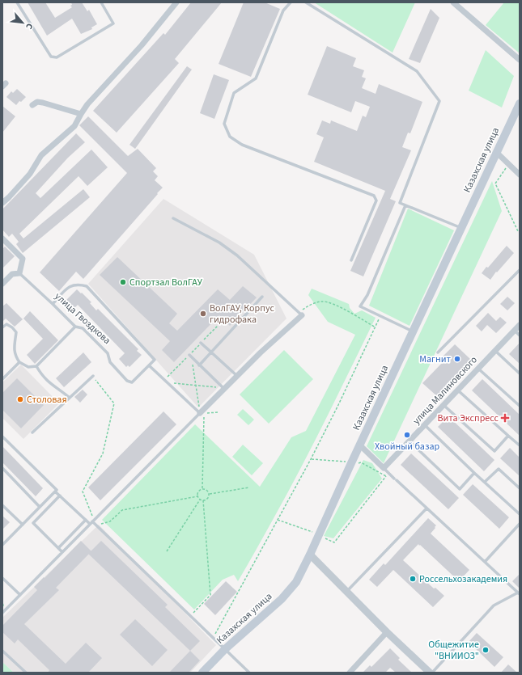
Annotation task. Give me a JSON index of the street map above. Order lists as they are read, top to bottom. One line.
{"streets":{"main road":["Казахская улица"],"street":["улица Малиновского"],"lane":["улица Гвоздкова"]},"places":{"other":["Спортзал ВолГАУ","ВолГАУ, Корпус гидрофака","Магнит","Столовая","Хвойный базар","Россельхозакадемия","Общежитие \"ВНИИОЗ\""],"health":["Вита Экспресс"]},"north":"bottom right"}
